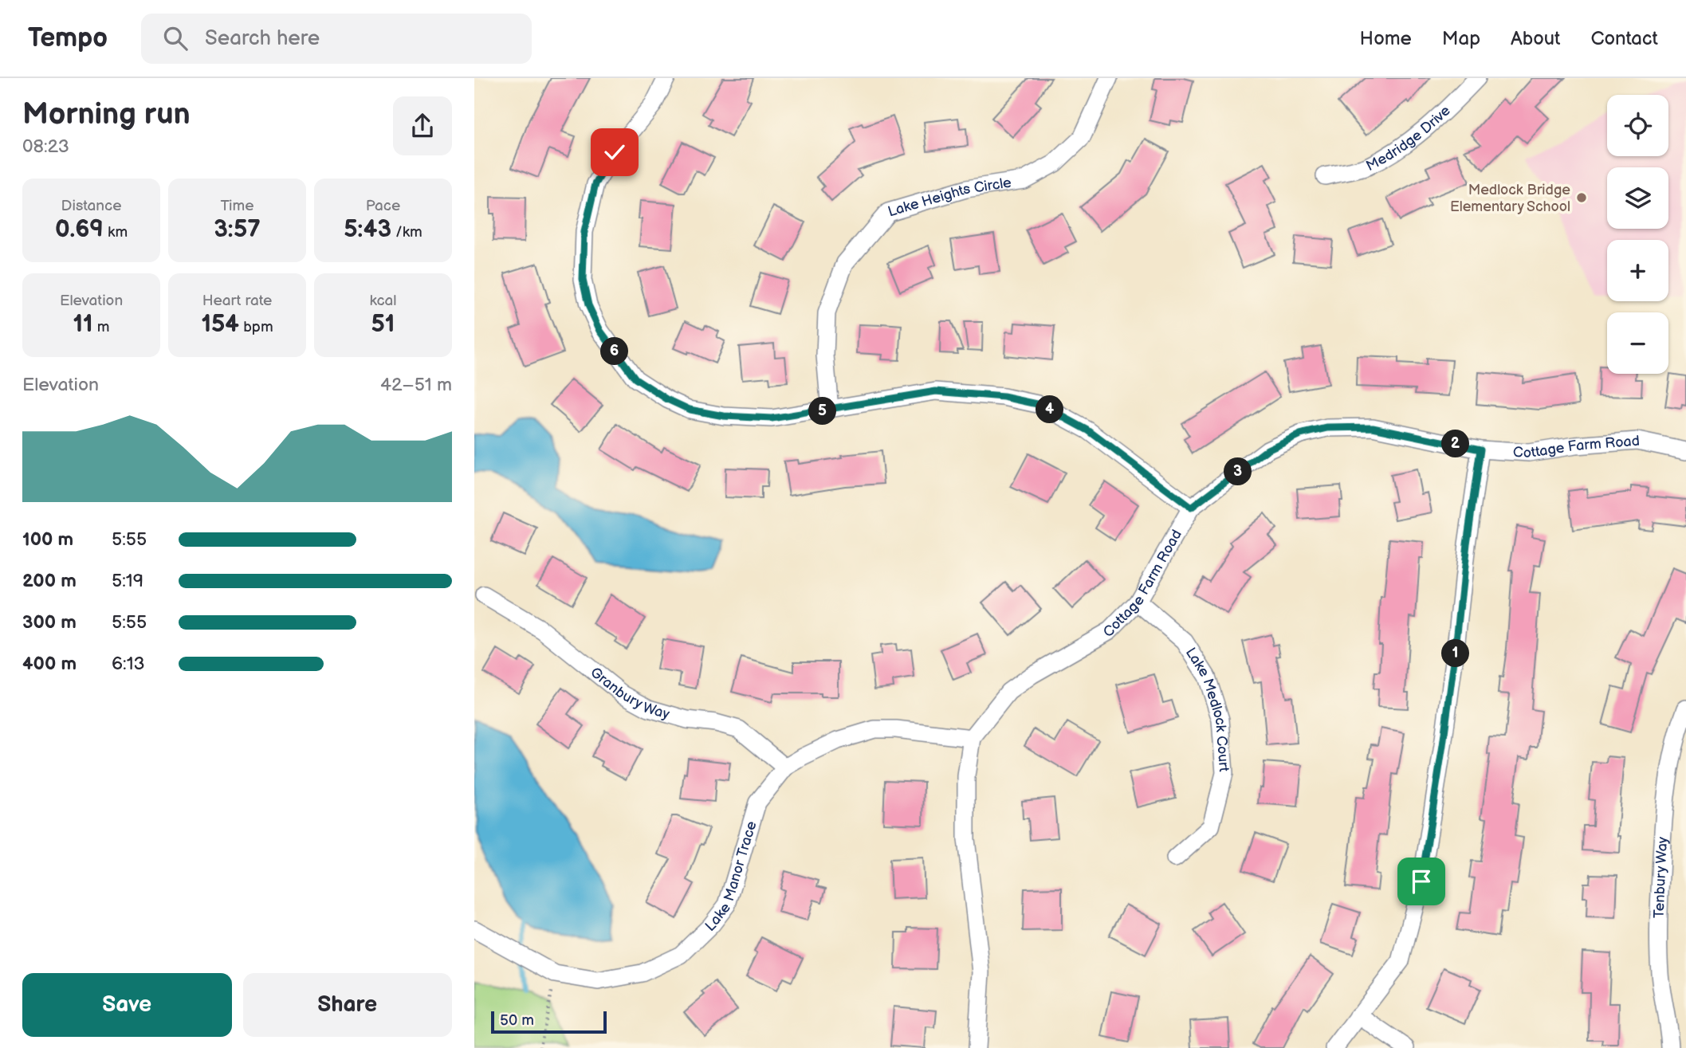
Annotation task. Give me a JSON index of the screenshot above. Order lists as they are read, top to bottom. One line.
{"streets":{"street":["Medridge Drive","Lake Heights Circle","Cottage Farm Road","Granbury Way","Lake Medlock Court","Lake Manor Trace","Tenbury Way"]},"crossings":[["Cottage Farm Road","Lake Medlock Court"],["Cottage Farm Road","Lake Manor Trace"],["Granbury Way","Lake Manor Trace"]],"places":["Medlock Bridge Elementary School"],"scale_bar":"50 m","page":{"header":"Tempo","search":"Search here","nav":["Home","Map","About","Contact"],"heading":["Morning run","08:23"],"map_buttons":["+","−"],"stats":[["Distance","0.69 km"],["Time","3:57"],["Pace","5:43 /km"],["Elevation","11 m"],["Heart rate","154 bpm"],["kcal","51"]],"pins":["6","4","5","2","3","1"],"chart":["Elevation","42–51 m"],"list":[{"name":"100 m","note":"5:55"},{"name":"200 m","note":"5:19"},{"name":"300 m","note":"5:55"},{"name":"400 m","note":"6:13"}],"buttons":["Save","Share"],"scale":"50 m"}}
